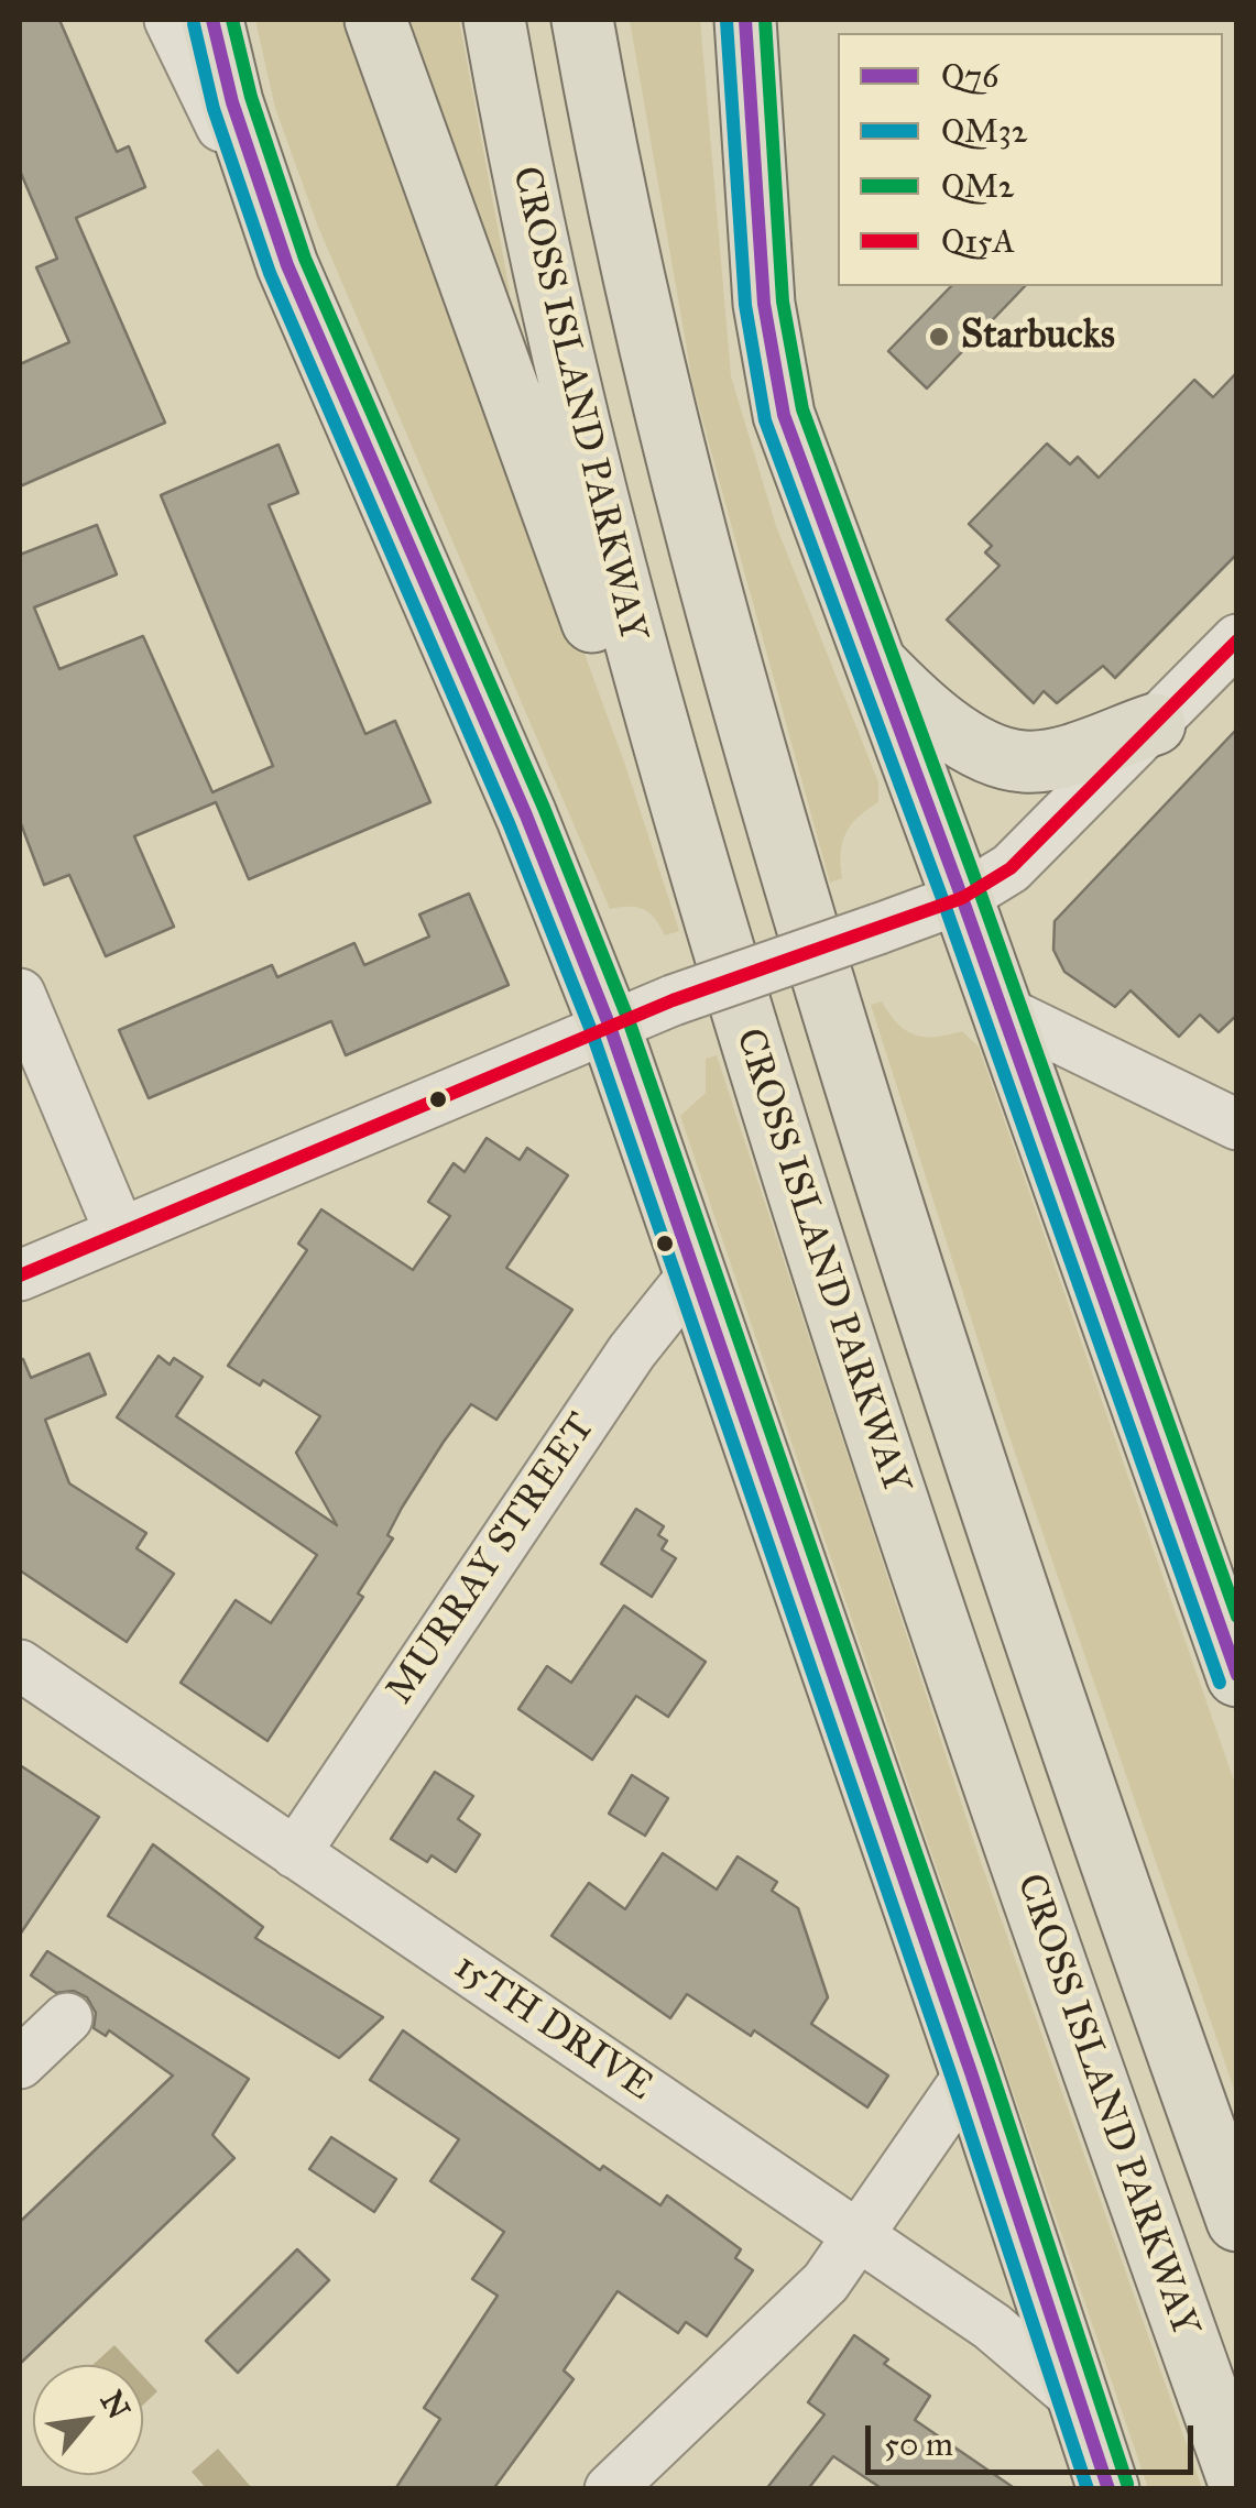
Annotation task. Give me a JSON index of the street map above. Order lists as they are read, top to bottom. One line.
{"streets":{"main road":["CROSS ISLAND PARKWAY"],"street":["MURRAY STREET","15TH DRIVE"]},"crossings":[["MURRAY STREET","15TH DRIVE"]],"places":["Starbucks"],"lines":["transit line Q76","transit line QM2","transit line QM32","transit line Q15A"],"legend":["Q76","QM32","QM2","Q15A"],"scale_bar":"50 m","north":"top right"}
